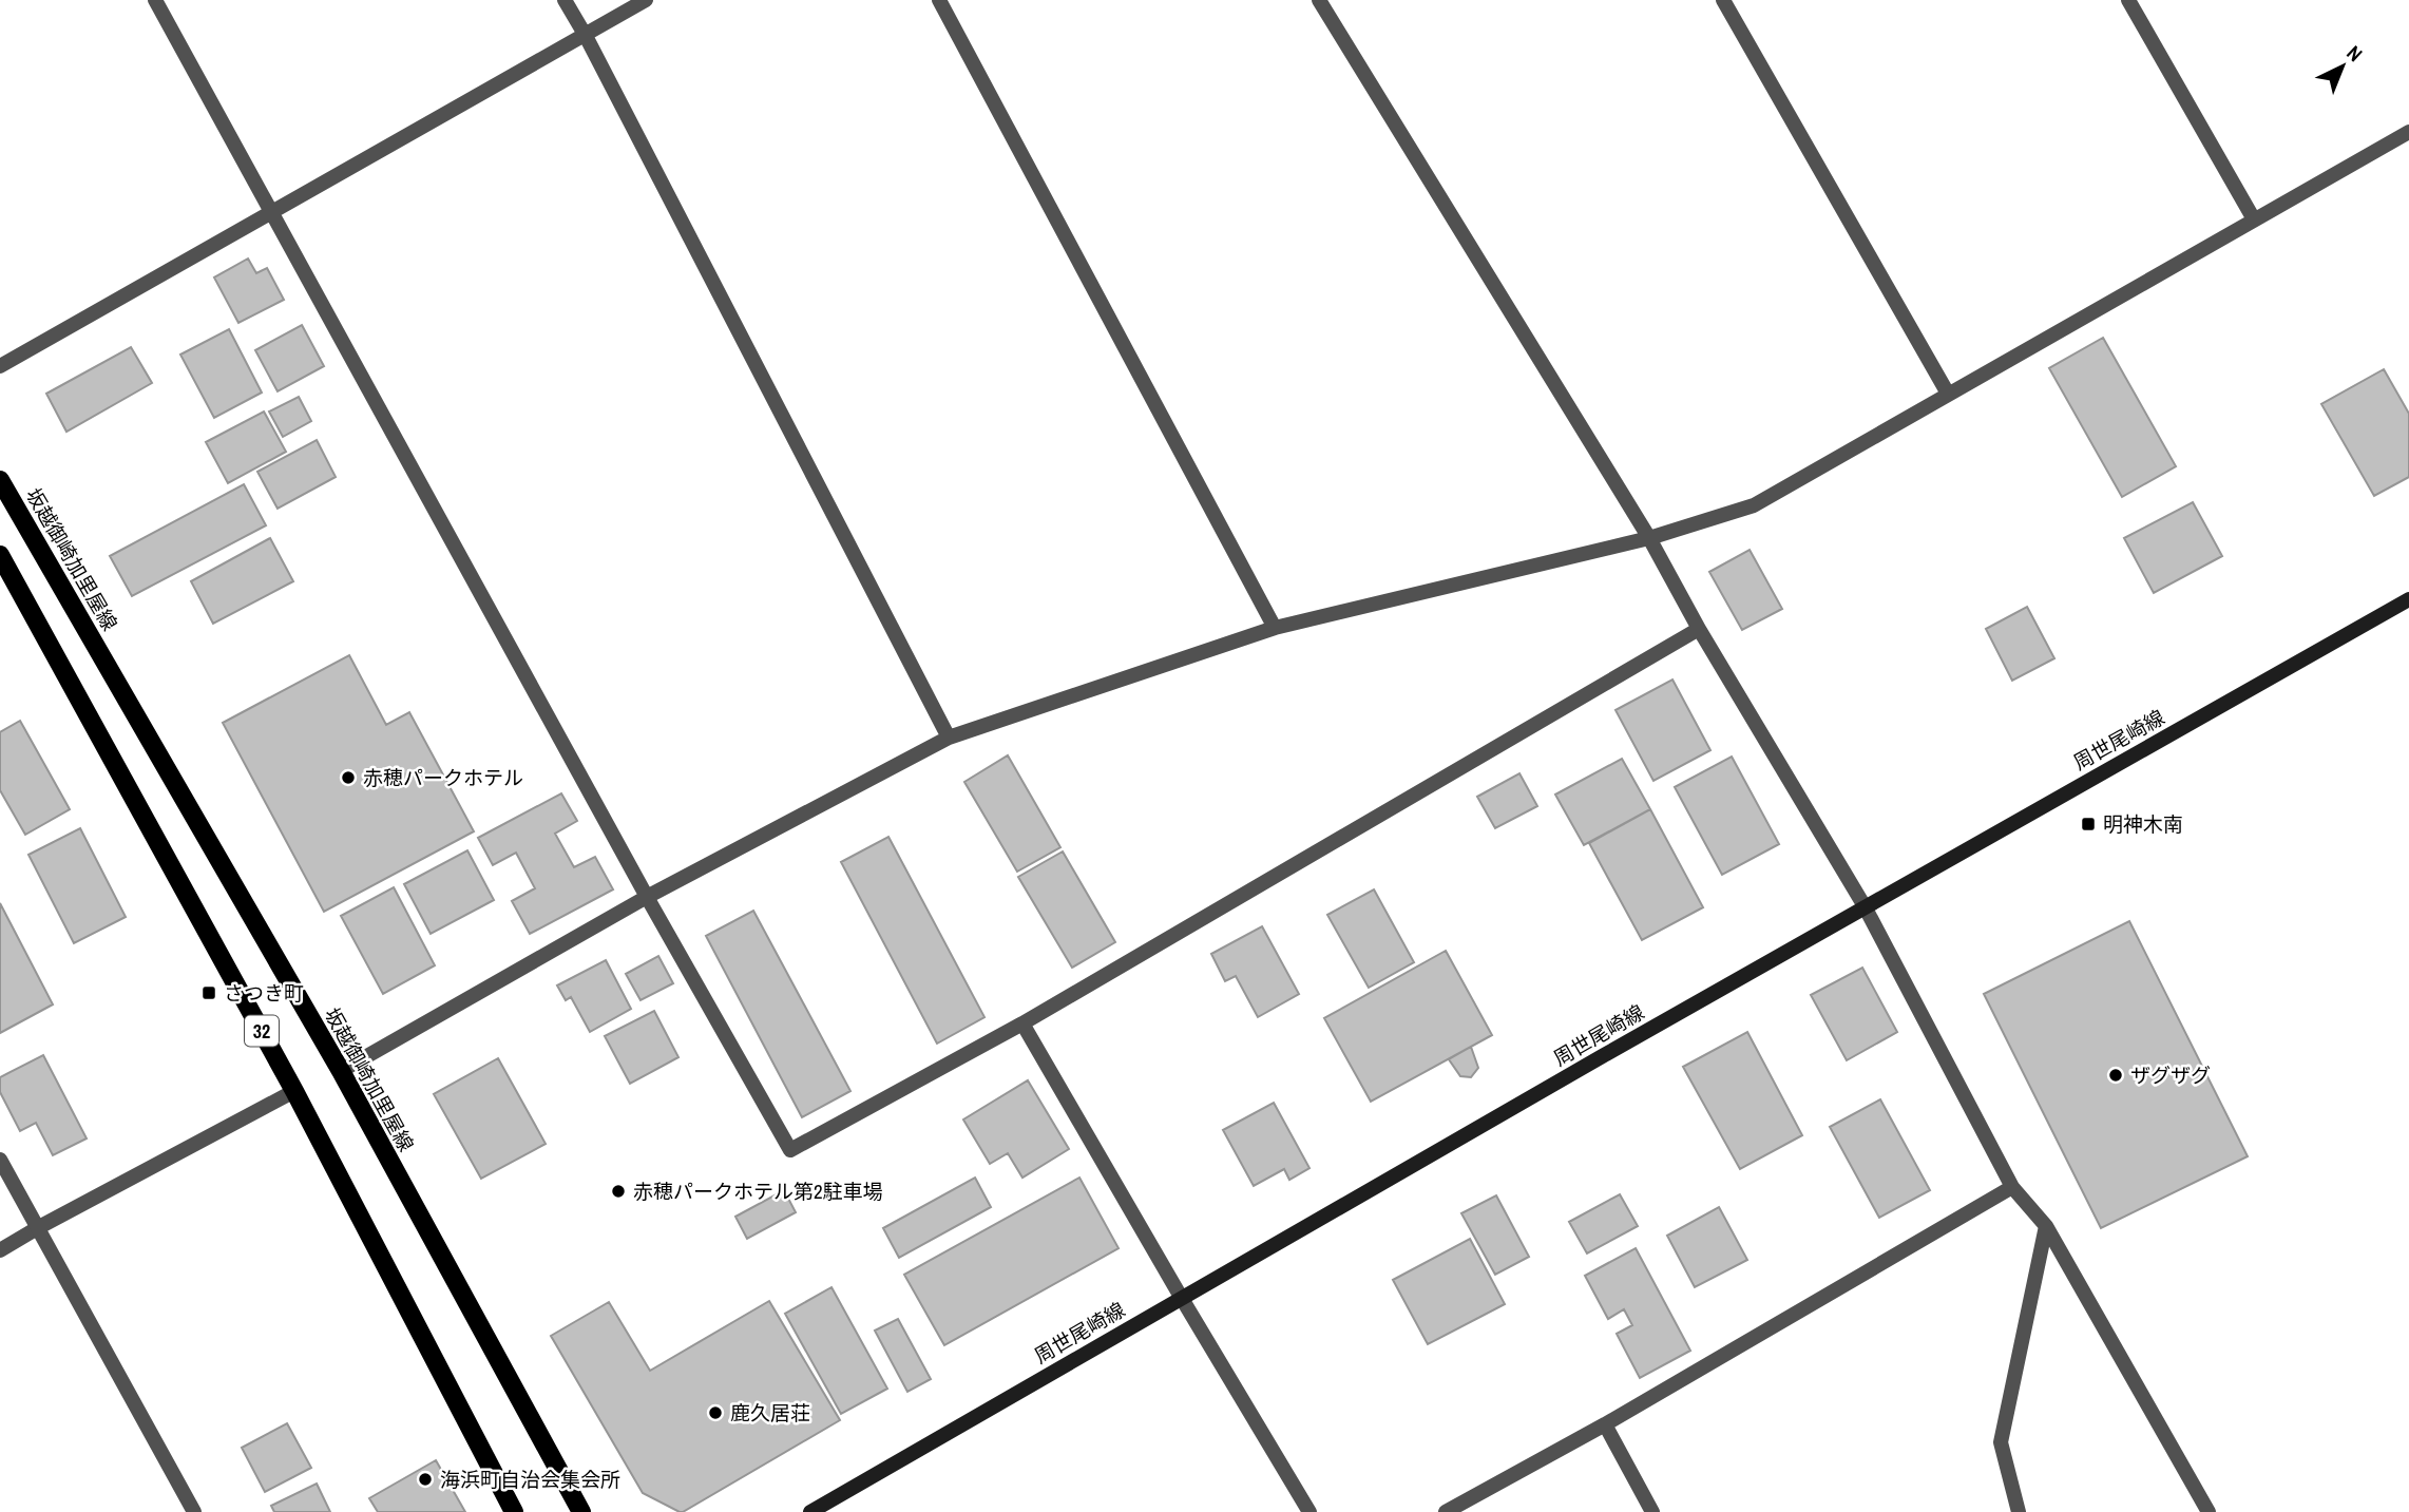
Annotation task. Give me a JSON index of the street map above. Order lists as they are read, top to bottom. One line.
{"streets":{"main road":["坂越御崎加里屋線","周世尾崎線","32"]},"places":{"other":["赤穂パークホテル","ザグザグ","赤穂パークホテル第2駐車場","鹿久居荘","海浜町自治会集会所"],"transit":["明神木南","さつき町"]},"north":"top right"}
